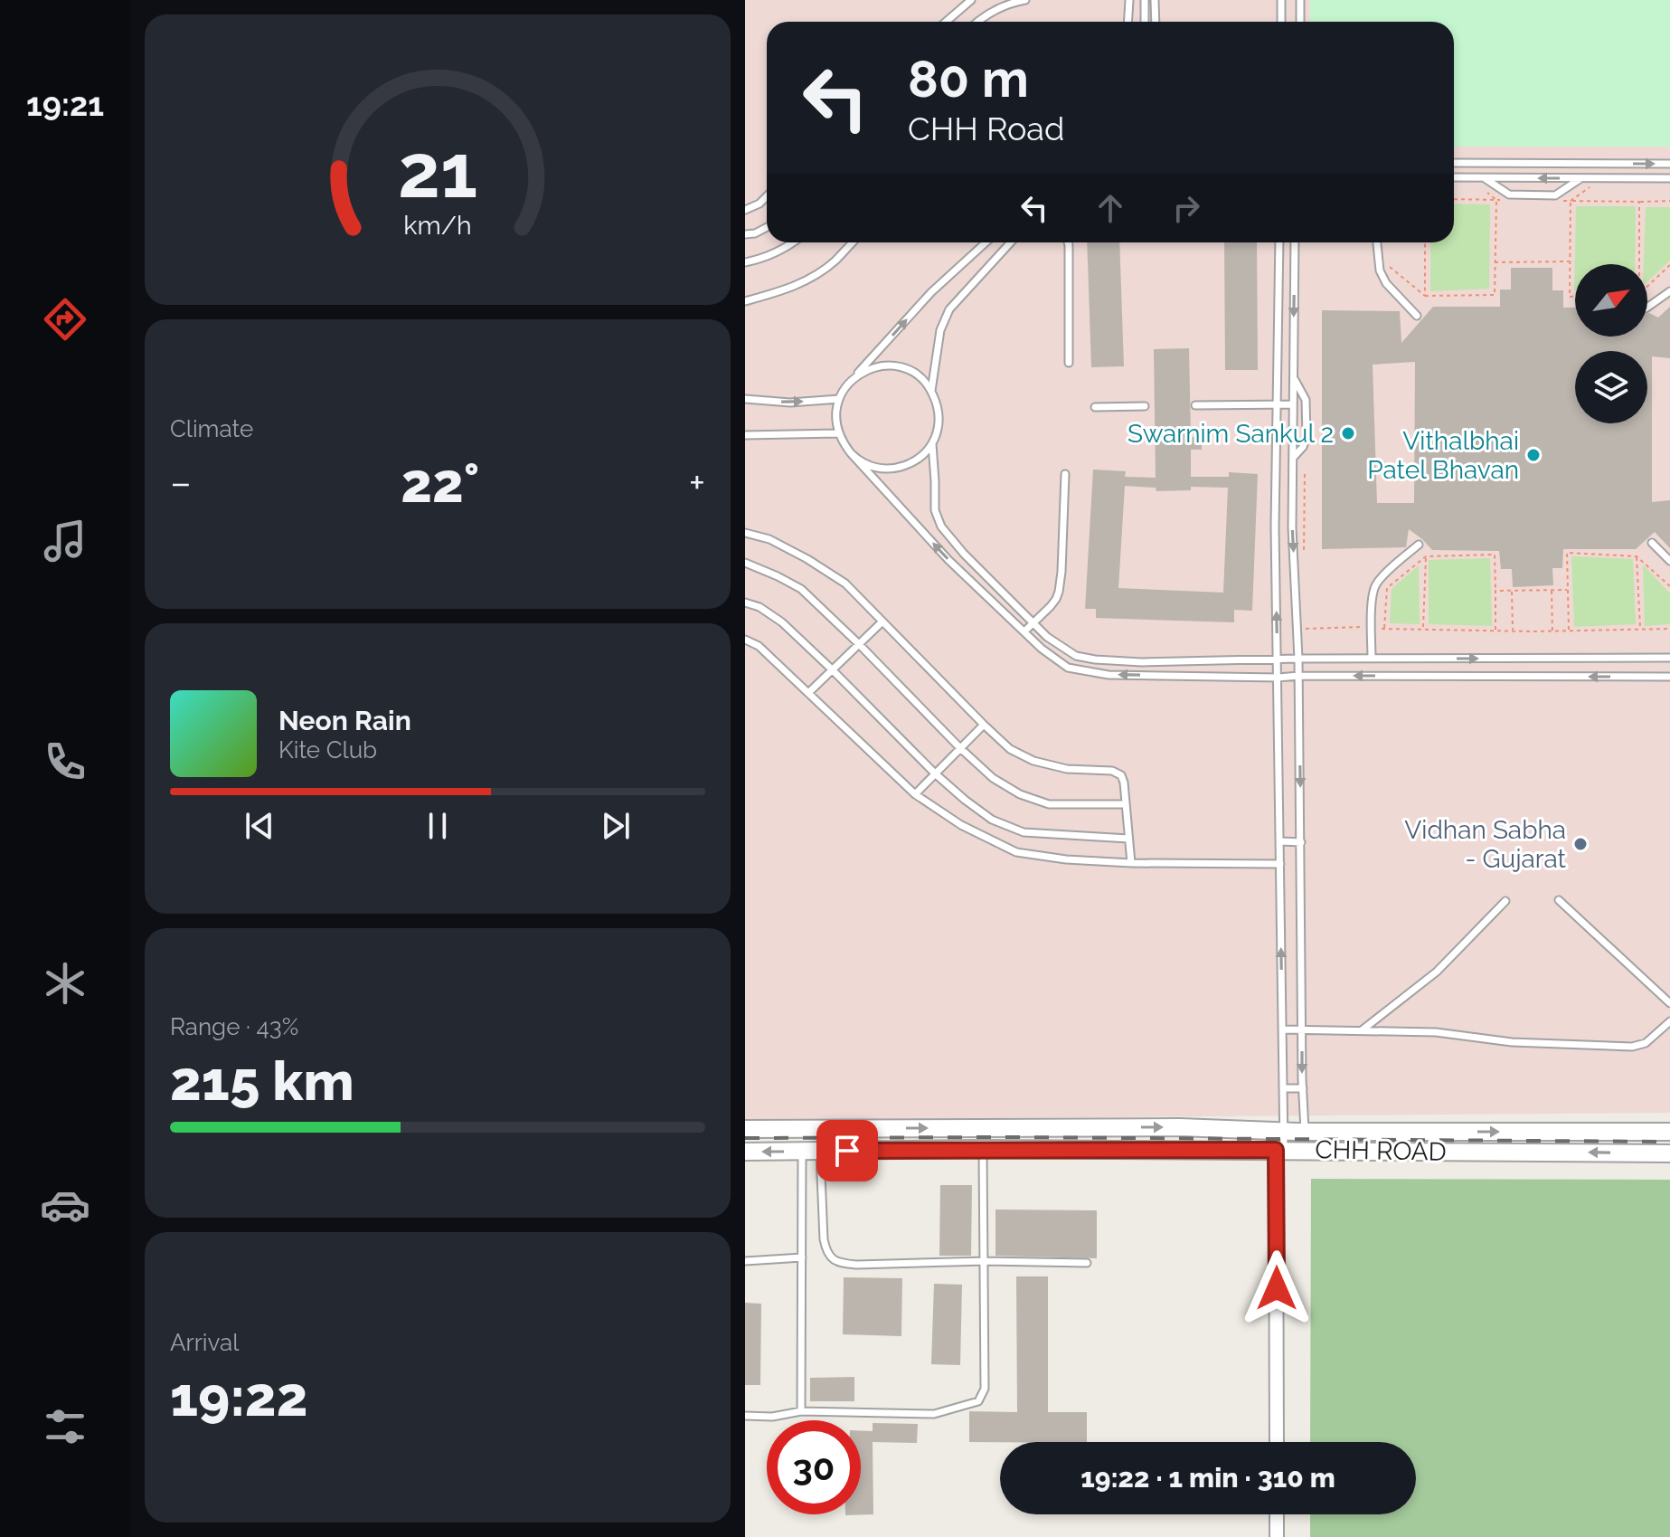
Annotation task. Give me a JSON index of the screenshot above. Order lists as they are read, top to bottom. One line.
{"streets":{"street":["CHH ROAD"]},"places":["Swarnim Sankul 2","Vithalbhai Patel Bhavan","Vidhan Sabha - Gujarat"],"north":"top right","page":{"tabs":"19:21","turn":["80 m","CHH Road"],"tile":["Climate",["Range · 43%","215 km"],["Arrival","19:22"]],"heat":["−","22°","+"],"song":["Neon Rain","Kite Club"],"limit":"30","trip":"19:22 · 1 min · 310 m","gauge":["21","km/h"]}}
